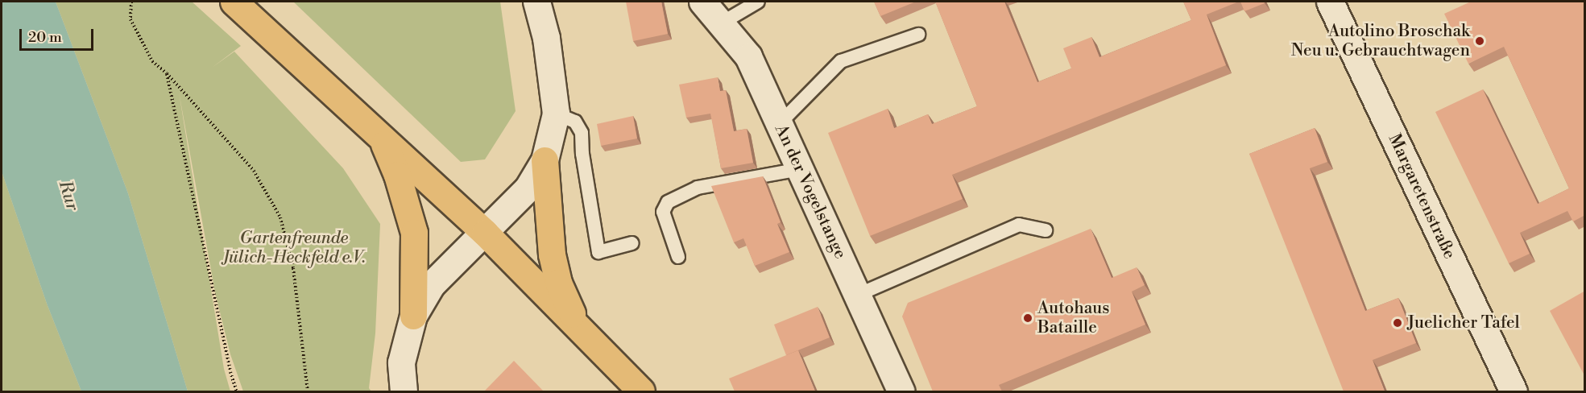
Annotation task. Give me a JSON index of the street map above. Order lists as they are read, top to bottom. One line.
{"streets":{"street":["An der Vogelstange","Margaretenstraße"]},"water":["Rur"],"parks":["Gartenfreunde Jülich-Heckfeld e.V."],"places":["Autolino Broschak Neu u. Gebrauchtwagen","Autohaus Bataille","Juelicher Tafel"],"scale_bar":"20 m"}
